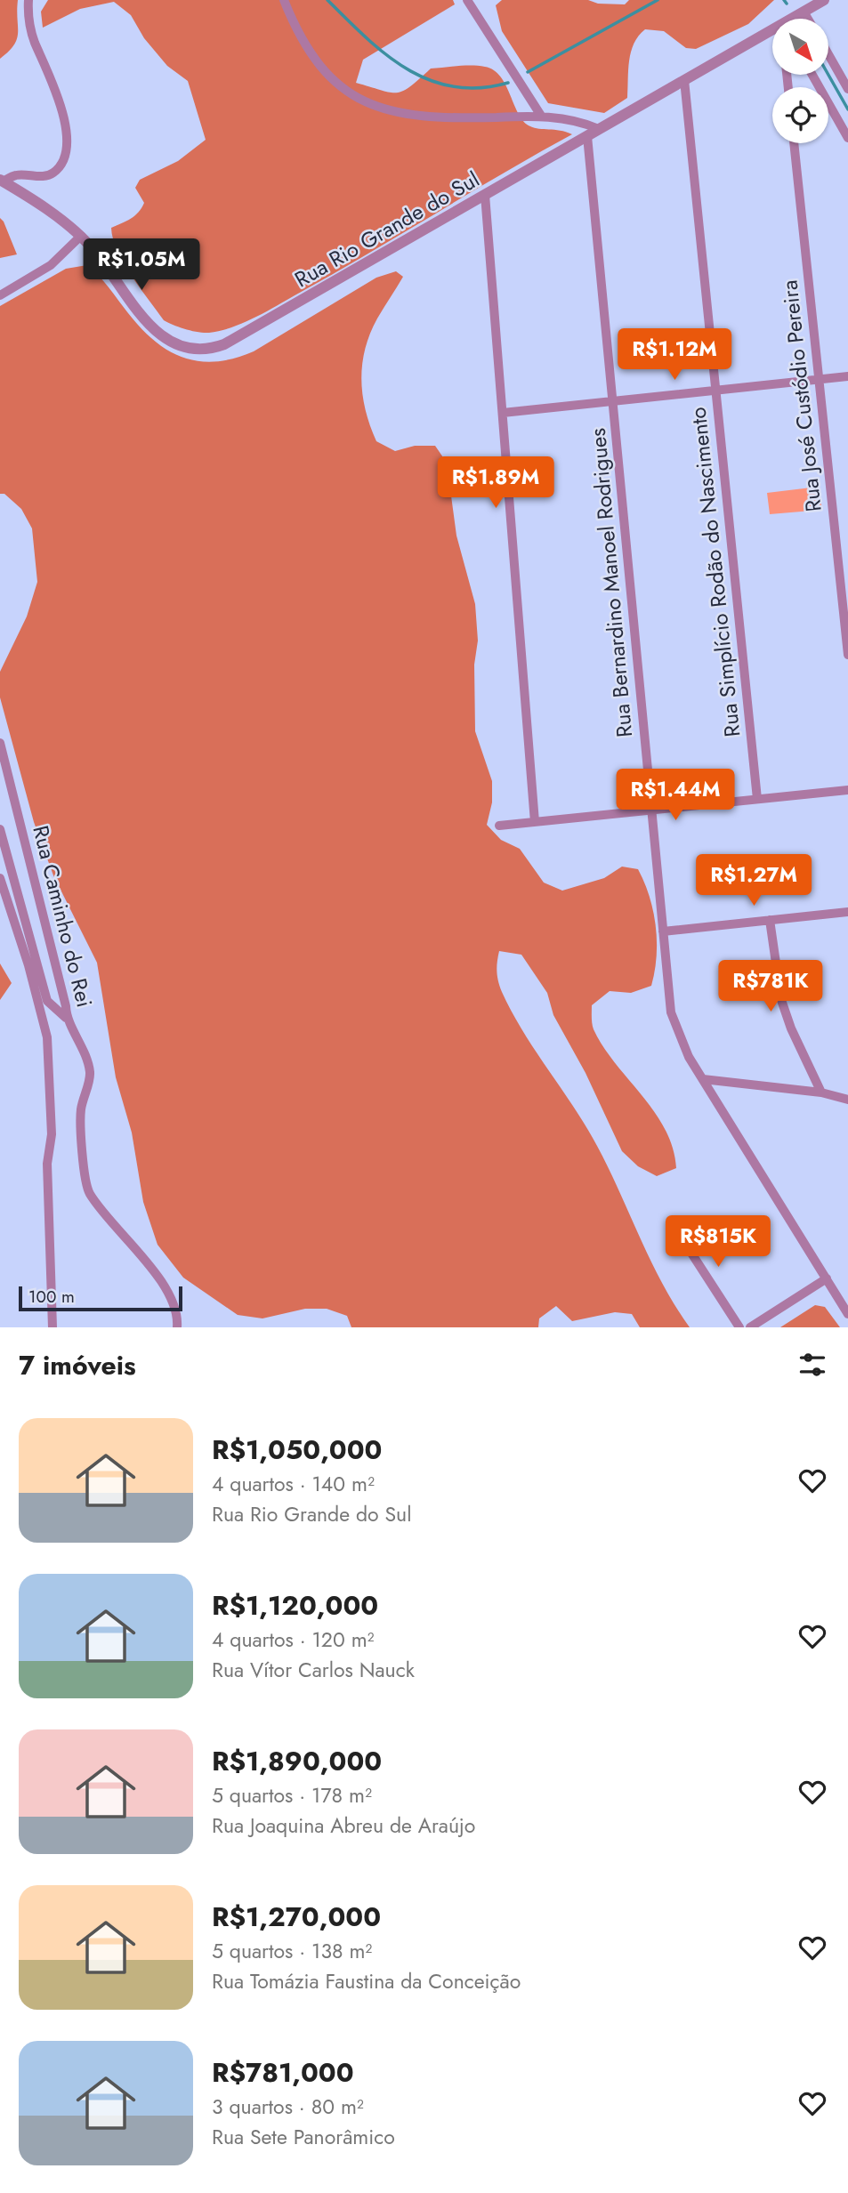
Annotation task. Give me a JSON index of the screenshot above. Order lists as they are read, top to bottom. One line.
{"streets":{"street":["Rua Rio Grande do Sul","Rua José Custódio Pereira","Rua Simplício Rodão do Nascimento","Rua Bernardino Manoel Rodrigues","Rua Caminho do Rei"]},"crossings":[["Rua Rio Grande do Sul","Rua Simplício Rodão do Nascimento"],["Rua Rio Grande do Sul","Rua Bernardino Manoel Rodrigues"]],"scale_bar":"100 m","north":"bottom right","page":{"price":["R$1.05M","R$1.12M","R$1.89M","R$1.44M","R$1.27M","R$781K","R$815K"],"scale":"100 m","heading":"7 imóveis","list":[{"name":"R$1,050,000","note":"4 quartos · 140 m² · Rua Rio Grande do Sul"},{"name":"R$1,120,000","note":"4 quartos · 120 m² · Rua Vítor Carlos Nauck"},{"name":"R$1,890,000","note":"5 quartos · 178 m² · Rua Joaquina Abreu de Araújo"},{"name":"R$1,270,000","note":"5 quartos · 138 m² · Rua Tomázia Faustina da Conceição"},{"name":"R$781,000","note":"3 quartos · 80 m² · Rua Sete Panorâmico"}]}}
